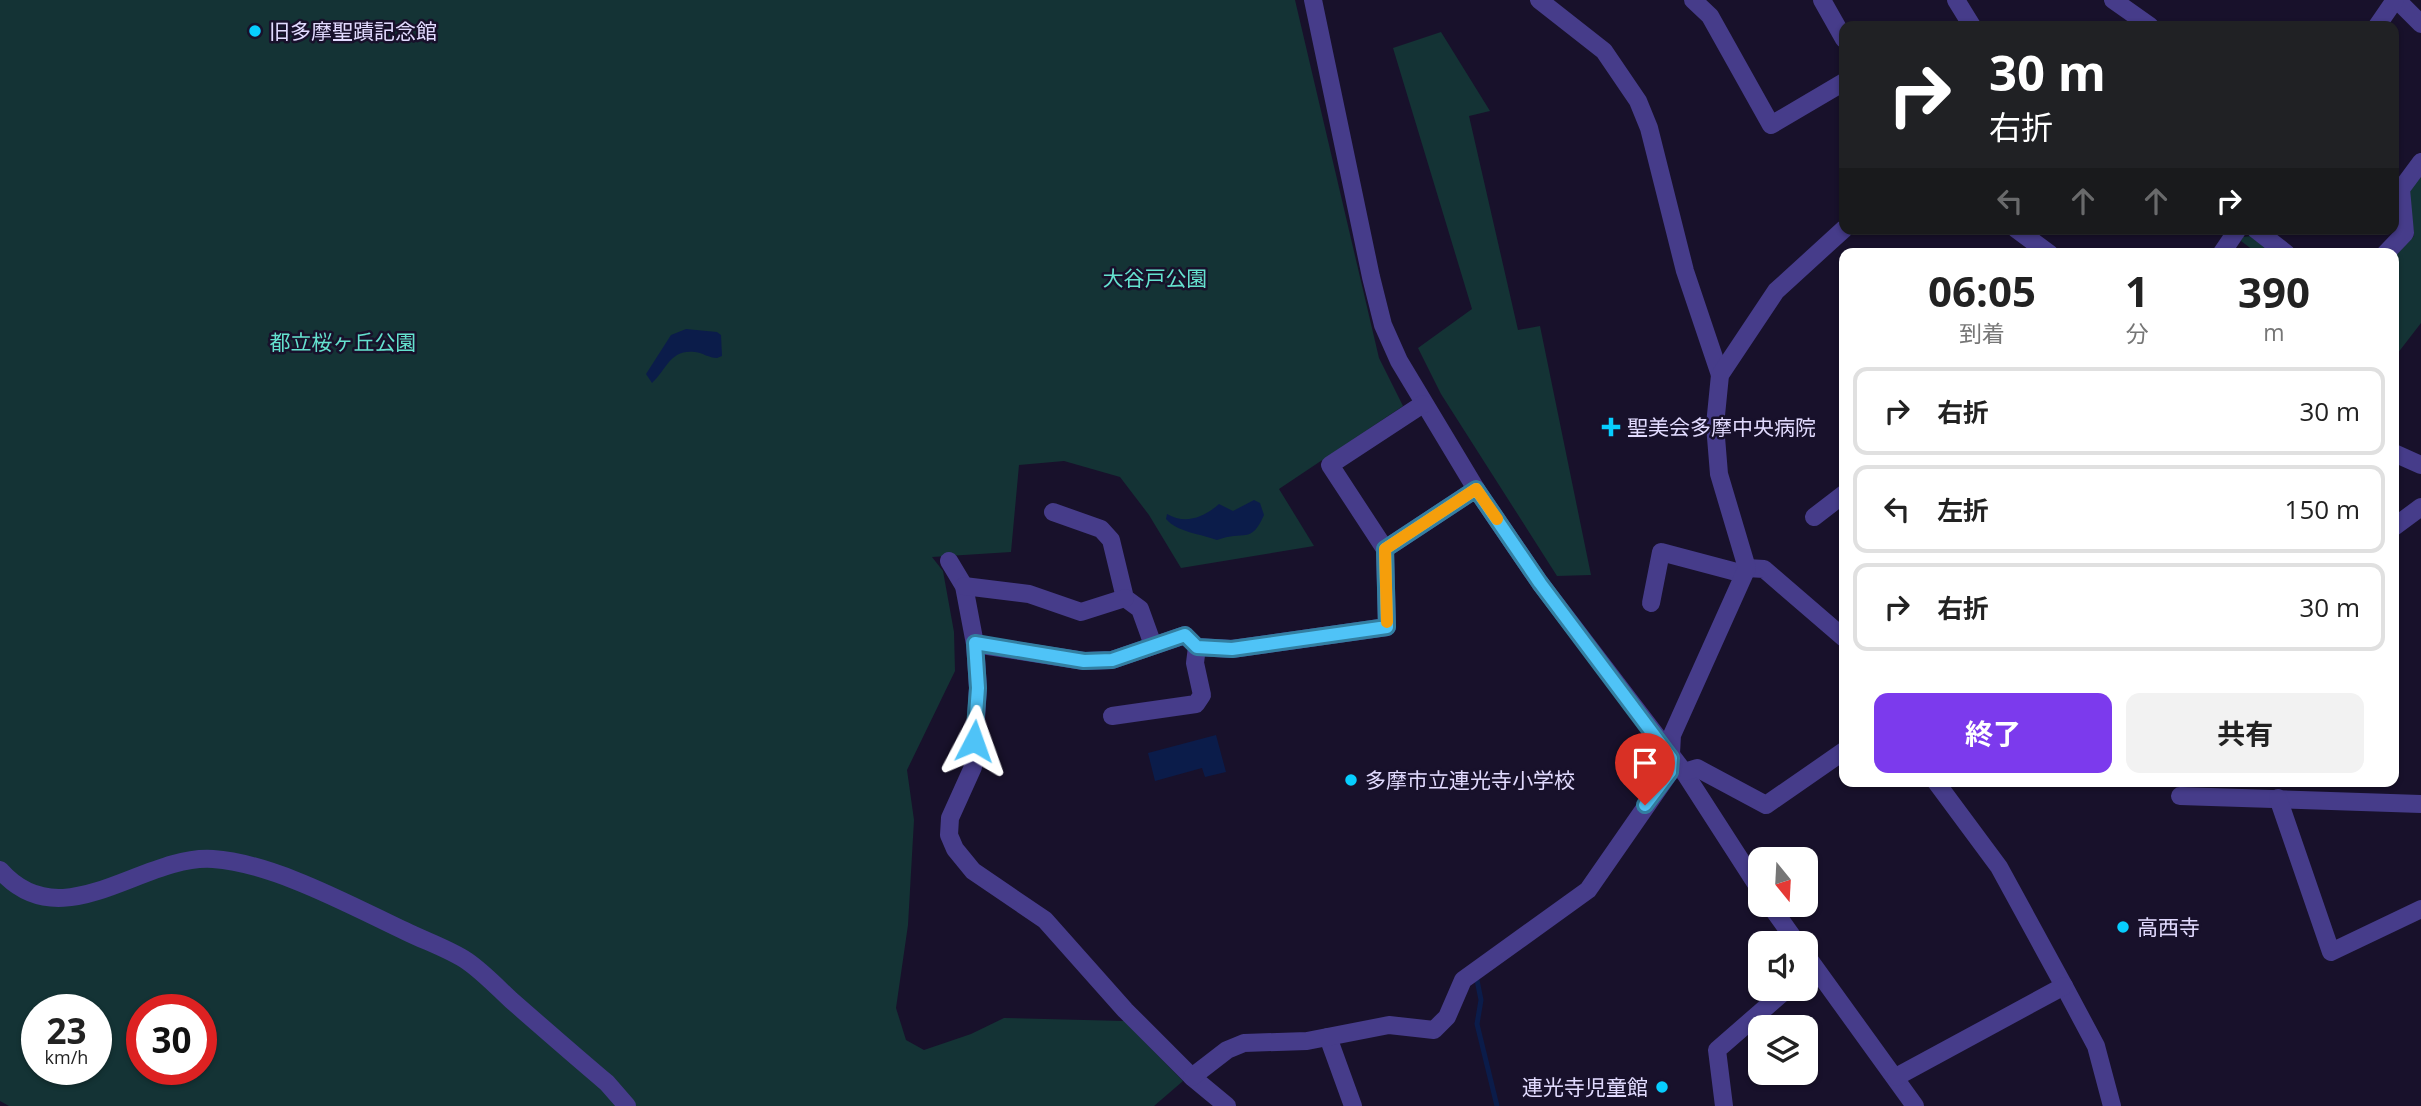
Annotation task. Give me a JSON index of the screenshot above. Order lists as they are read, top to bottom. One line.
{"parks":["大谷戸公園","都立桜ヶ丘公園"],"places":{"other":["旧多摩聖蹟記念館","多摩市立連光寺小学校","高西寺","連光寺児童館"],"health":["聖美会多摩中央病院"]},"north":"bottom","page":{"turn":["30 m","右折"],"eta":["06:05","到着","1","分","390","m"],"list":[{"name":"右折","value":"30 m"},{"name":"左折","value":"150 m"},{"name":"右折","value":"30 m"}],"buttons":["終了","共有"],"speed":"23 km/h","limit":"30"}}
